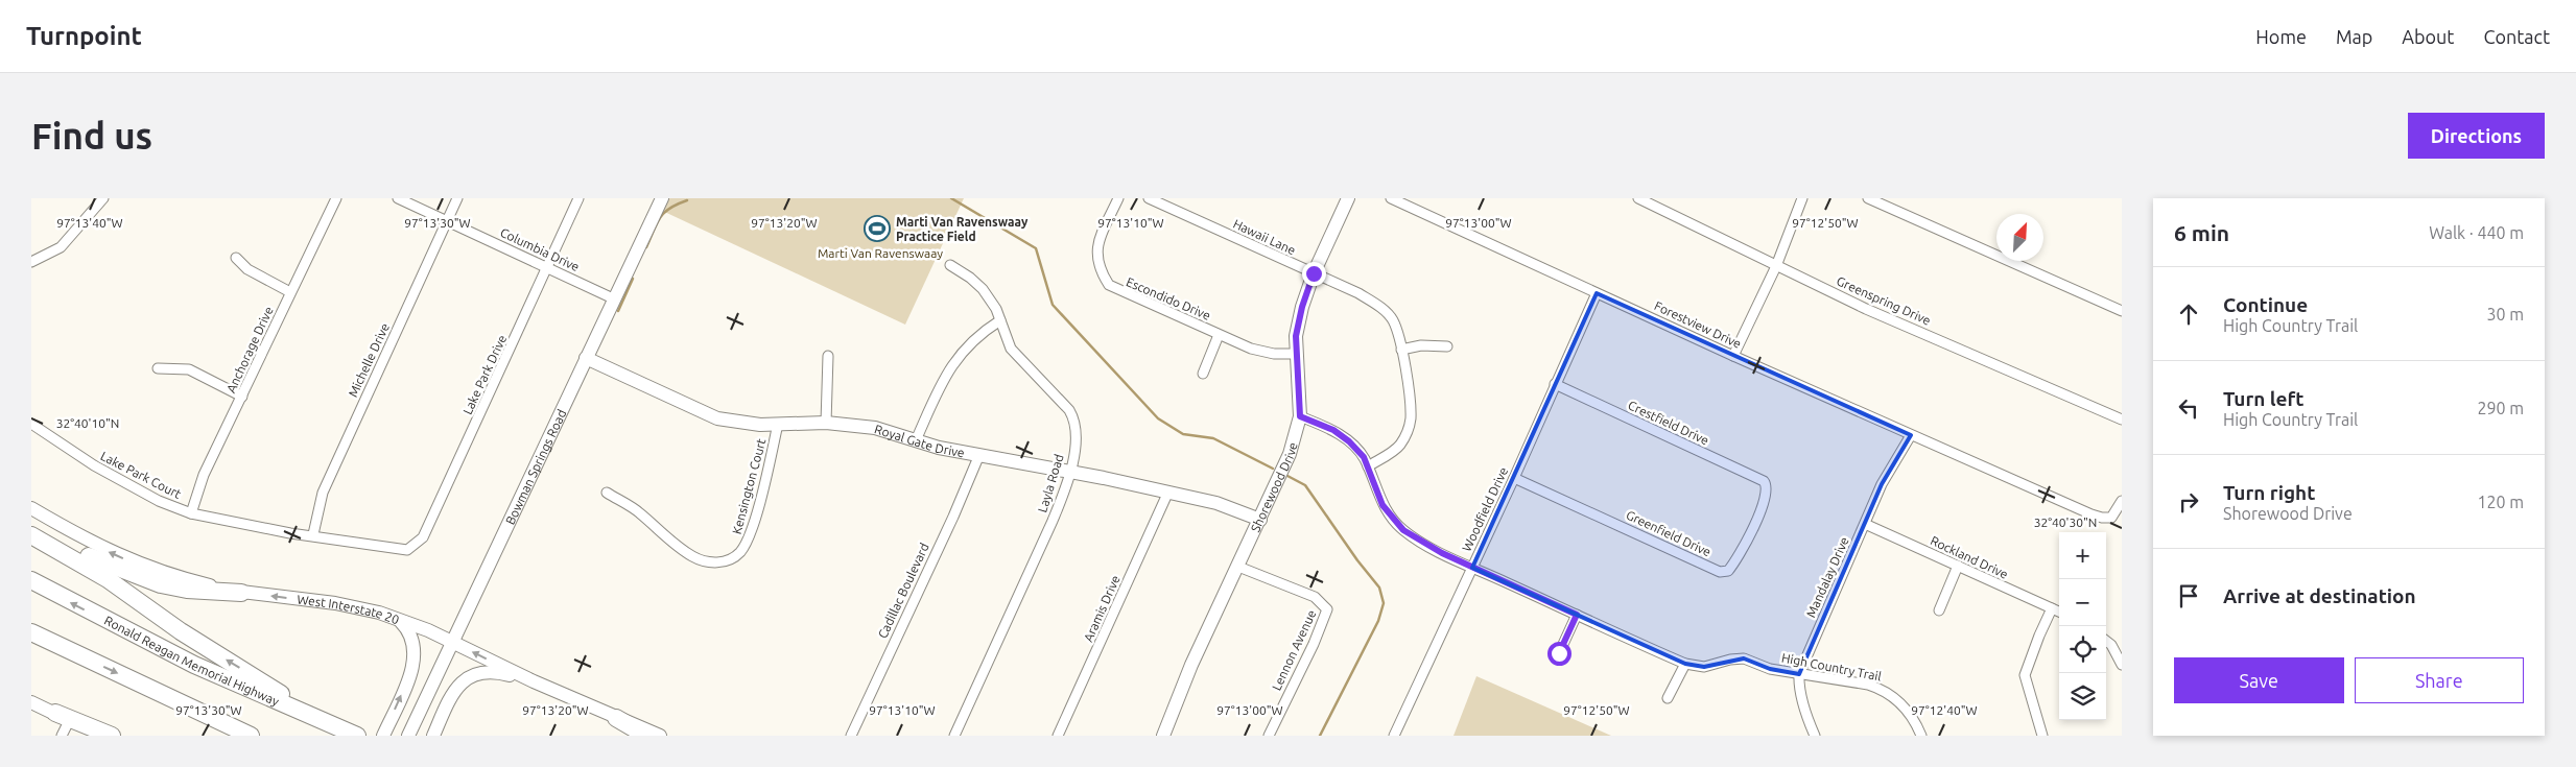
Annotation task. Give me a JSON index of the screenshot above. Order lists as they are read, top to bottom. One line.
{"streets":{"highway":["Ronald Reagan Memorial Highway"],"street":["Hawaii Lane","Columbia Drive","Escondido Drive","Greenspring Drive","Forestview Drive","Anchorage Drive","Michelle Drive","Lake Park Drive","Crestfield Drive","Royal Gate Drive","Bowman Springs Road","Lake Park Court","Layla Road","Kensington Court","Shorewood Drive","Woodfield Drive","Greenfield Drive","Rockland Drive","Mandalay Drive","Cadillac Boulevard","Aramis Drive","West Interstate 20","Lennon Avenue","High Country Trail"]},"crossings":[["Hawaii Lane","Shorewood Drive"],["Hawaii Lane","High Country Trail"],["Columbia Drive","Michelle Drive"],["Columbia Drive","Lake Park Drive"],["Columbia Drive","Bowman Springs Road"],["Escondido Drive","Shorewood Drive"],["Forestview Drive","Woodfield Drive"],["Forestview Drive","Mandalay Drive"],["Anchorage Drive","Lake Park Court"],["Michelle Drive","Lake Park Court"],["Lake Park Drive","Lake Park Court"],["Crestfield Drive","Woodfield Drive"],["Crestfield Drive","Greenfield Drive"],["Royal Gate Drive","Bowman Springs Road"],["Royal Gate Drive","Layla Road"],["Royal Gate Drive","Kensington Court"],["Royal Gate Drive","Shorewood Drive"],["Royal Gate Drive","Cadillac Boulevard"],["Royal Gate Drive","Aramis Drive"],["Bowman Springs Road","West Interstate 20"],["Shorewood Drive","Lennon Avenue"],["Shorewood Drive","High Country Trail"],["Woodfield Drive","Greenfield Drive"],["Woodfield Drive","High Country Trail"],["Rockland Drive","Mandalay Drive"],["Mandalay Drive","High Country Trail"]],"one_way":["West Interstate 20"],"parks":["Marti Van Ravenswaay"],"places":{"sports":["Marti Van Ravenswaay Practice Field"]},"north":"top right","page":{"header":"Turnpoint","nav":["Home","Map","About","Contact"],"buttons":["Directions",["Save","Share"]],"title":"Find us","heading":["6 min","Walk · 440 m"],"list":[["Continue","High Country Trail","30 m"],["Turn left","High Country Trail","290 m"],["Turn right","Shorewood Drive","120 m"],"Arrive at destination"],"map_buttons":["+","−"]},"coordinates":["97°13'40\"W","97°13'30\"W","97°13'20\"W","97°13'10\"W","97°13'00\"W","97°12'50\"W","32°40'10\"N","32°40'30\"N","97°12'40\"W"]}
